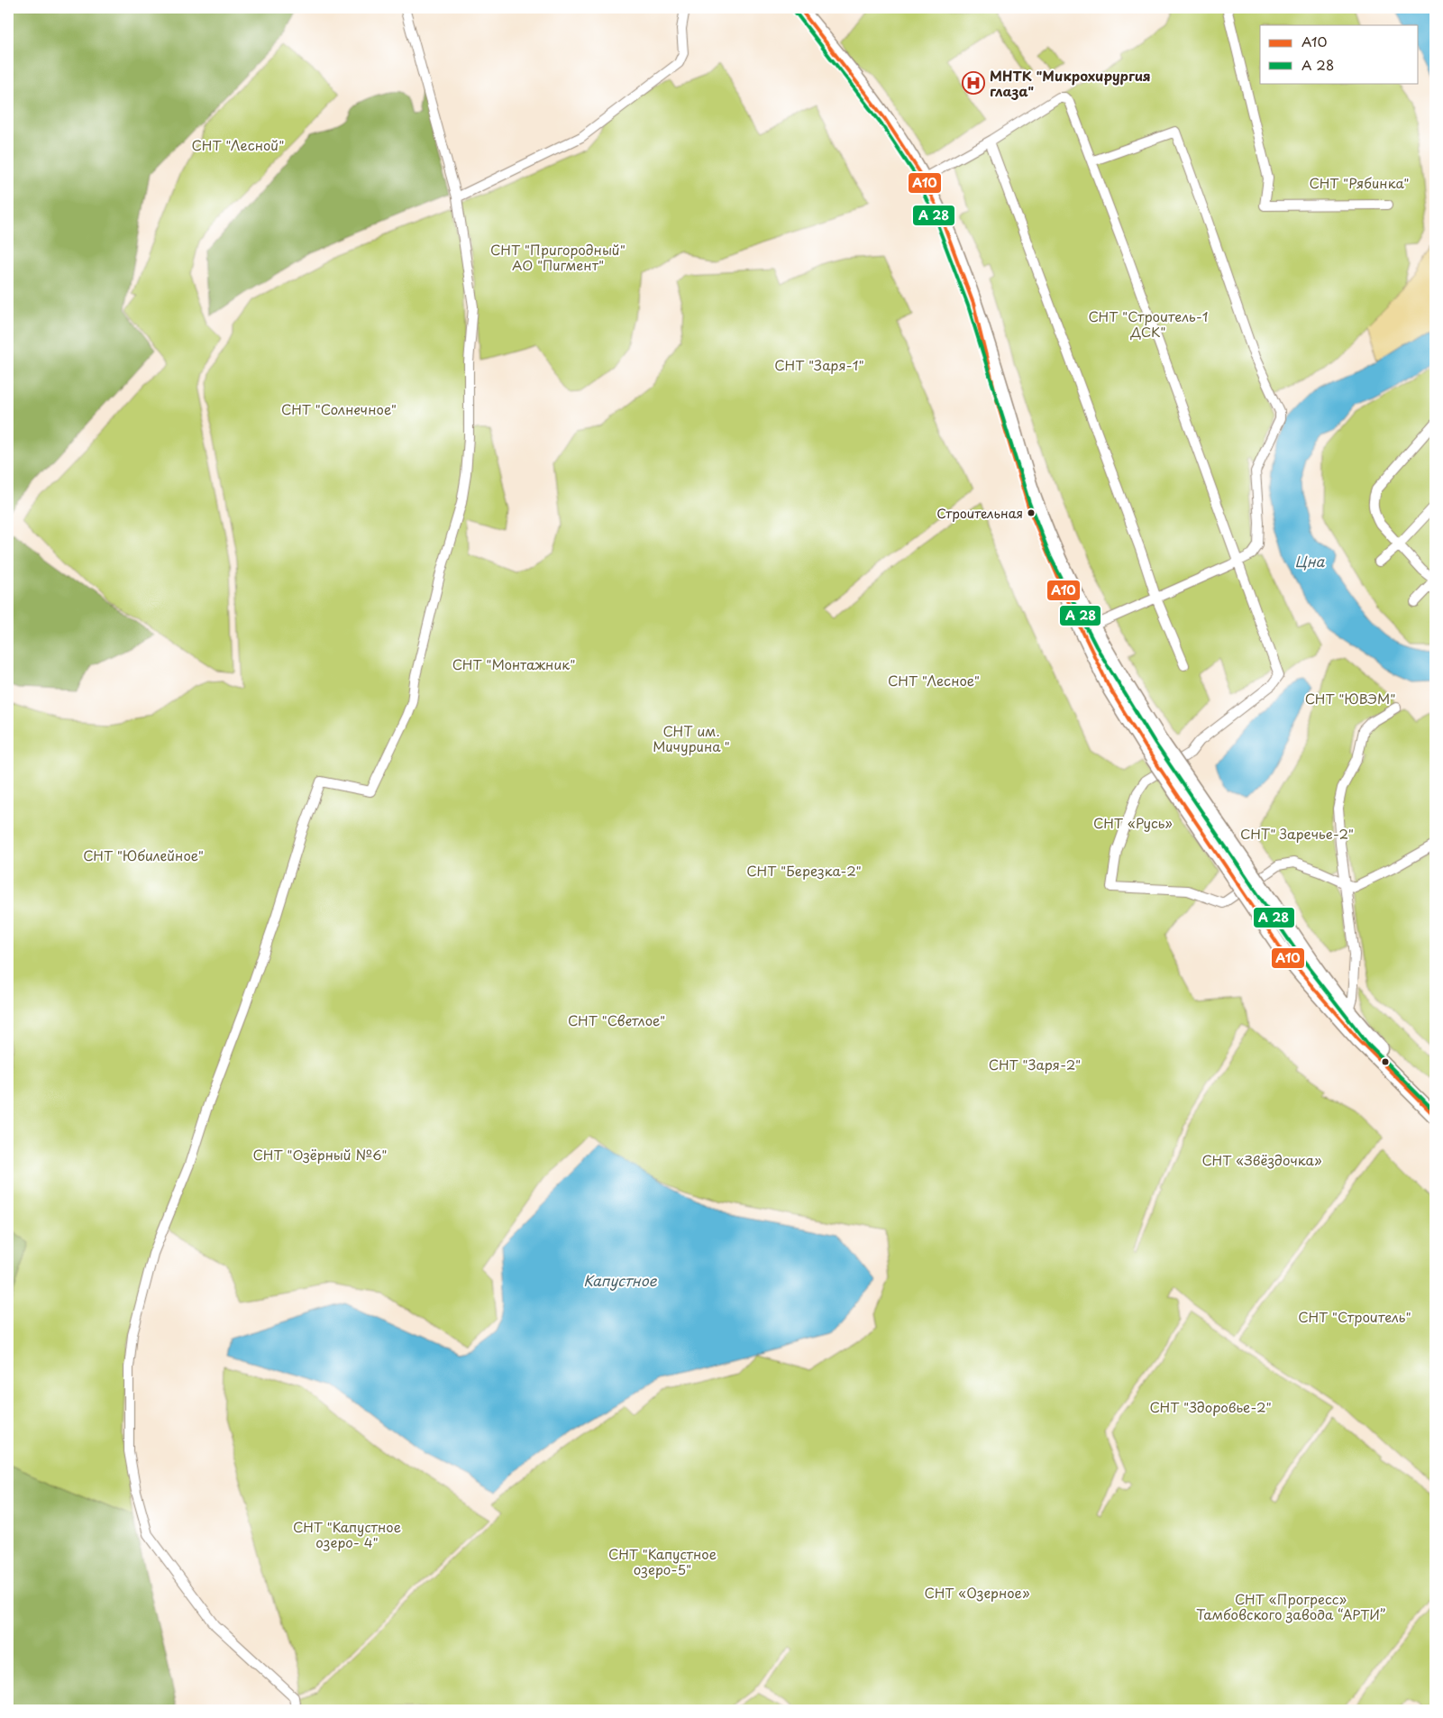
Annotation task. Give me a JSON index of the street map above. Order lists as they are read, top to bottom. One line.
{"water":["Цна","Капустное"],"parks":["СНТ \"Лесной\"","СНТ \"Рябинка\"","СНТ \"Пригородный\" АО \"Пигмент\"","СНТ \"Строитель-1 ДСК\"","СНТ \"Заря-1\"","СНТ \"Солнечное\"","СНТ \"Монтажник\"","СНТ \"Лесное\"","СНТ \"ЮВЭМ\"","СНТ им. Мичурина \"","СНТ «Русь»","СНТ\" Заречье-2\"","СНТ \"Юбилейное\"","СНТ \"Березка-2\"","СНТ \"Светлое\"","СНТ \"Заря-2\"","СНТ \"Озёрный №6\"","СНТ «Звёздочка»","СНТ \"Строитель\"","СНТ \"Здоровье-2\"","СНТ \"Капустное озеро- 4\"","СНТ \"Капустное озеро-5\"","СНТ «Озерное»","СНТ «Прогресс» Тамбовского завода “АРТИ”"],"places":{"hospital":["МНТК \"Микрохирургия глаза\""],"other":["Строительная"]},"lines":["transit line А10"],"legend":["А10","А 28"]}
